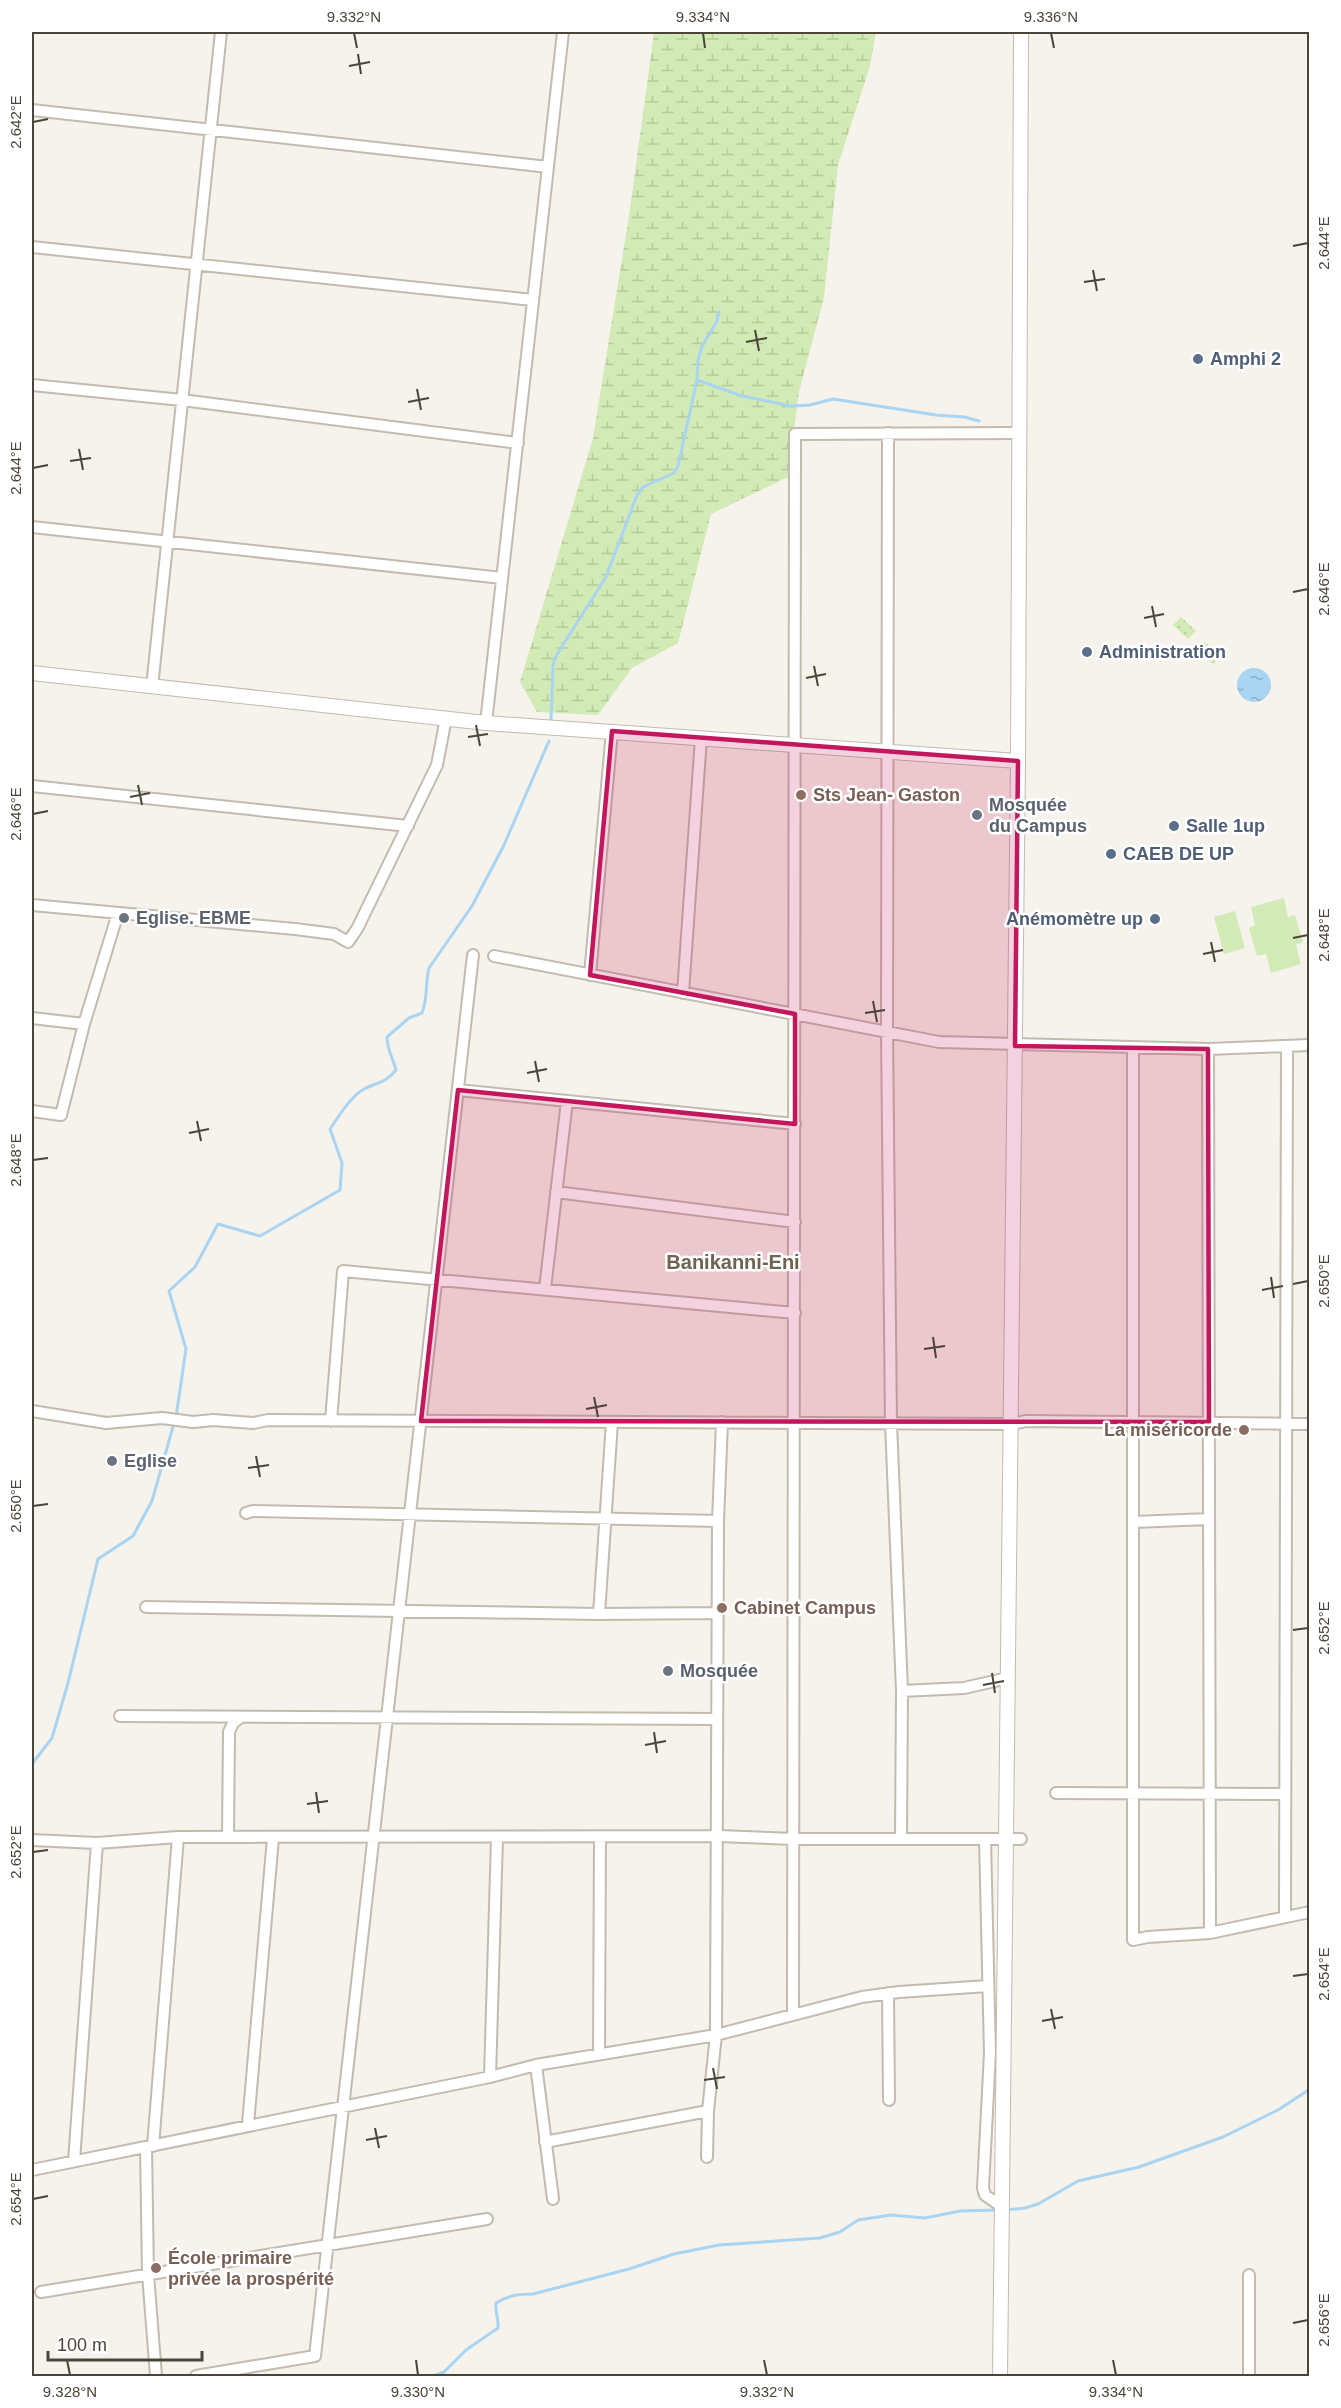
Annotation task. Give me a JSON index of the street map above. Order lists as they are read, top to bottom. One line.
{"districts":["Banikanni-Eni"],"places":["Amphi 2","Administration","Sts Jean- Gaston","Mosquée du Campus","Salle 1up","CAEB DE UP","Eglise. EBME","Anémomètre up","La miséricorde","Eglise","Cabinet Campus","Mosquée","École primaire privée la prospérité"],"scale_bar":"100 m","coordinates":["9.332°N","9.334°N","9.336°N","2.642°E","2.644°E","2.646°E","2.648°E","2.650°E","2.652°E","2.654°E","2.656°E","9.328°N","9.330°N"]}
